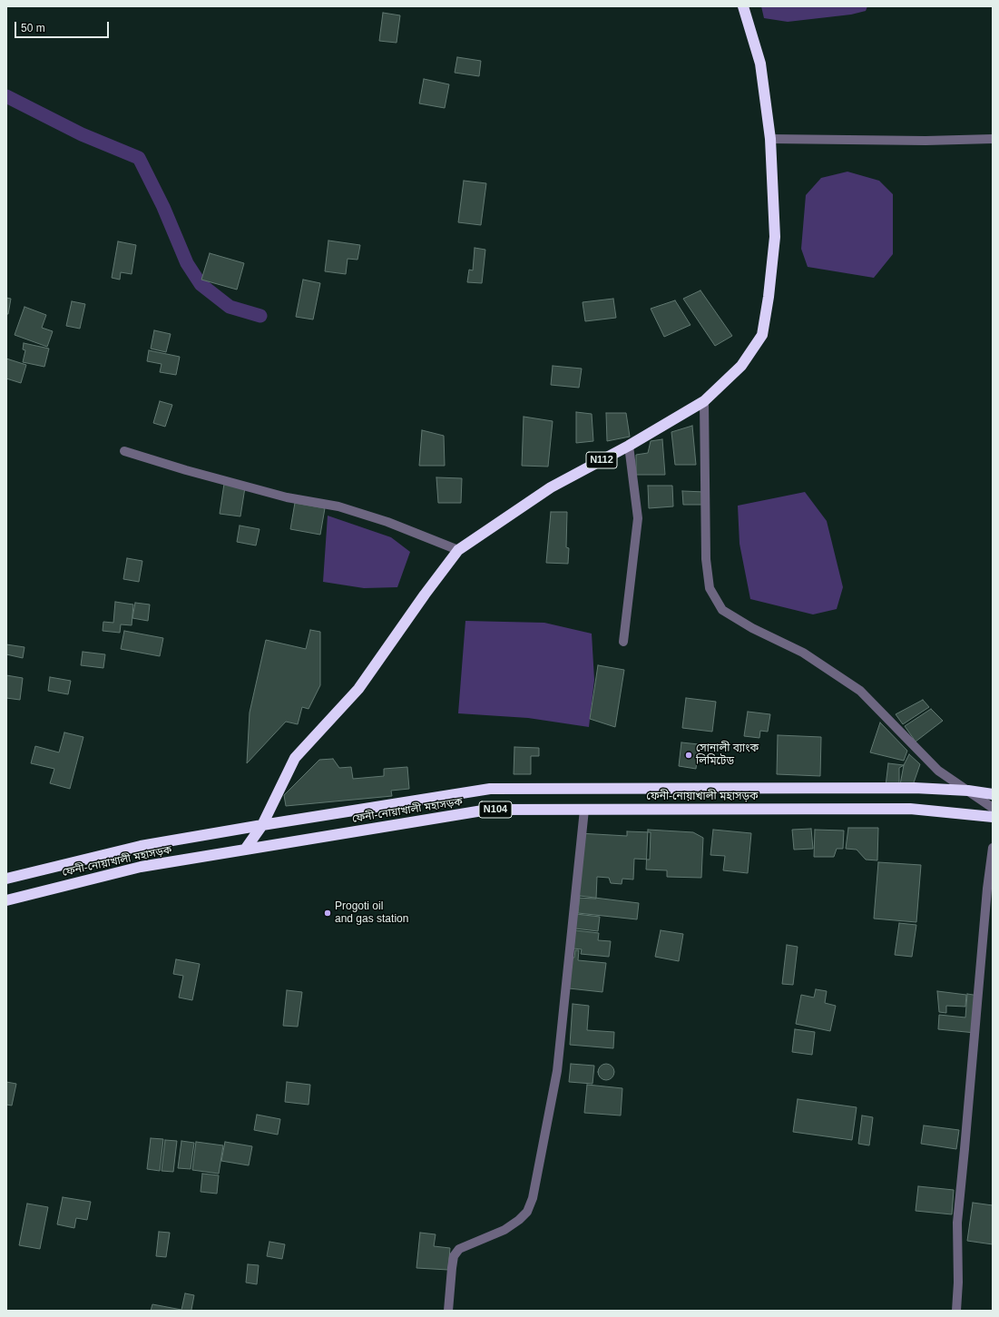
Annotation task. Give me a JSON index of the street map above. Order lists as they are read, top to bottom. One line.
{"streets":{"highway":["N112","ফেনী-নোয়াখালী মহাসড়ক","N104"]},"crossings":[["N112","ফেনী-নোয়াখালী মহাসড়ক"]],"places":["সোনালী ব্যাংক লিমিটেড","Progoti oil and gas station"],"scale_bar":"50 m"}
